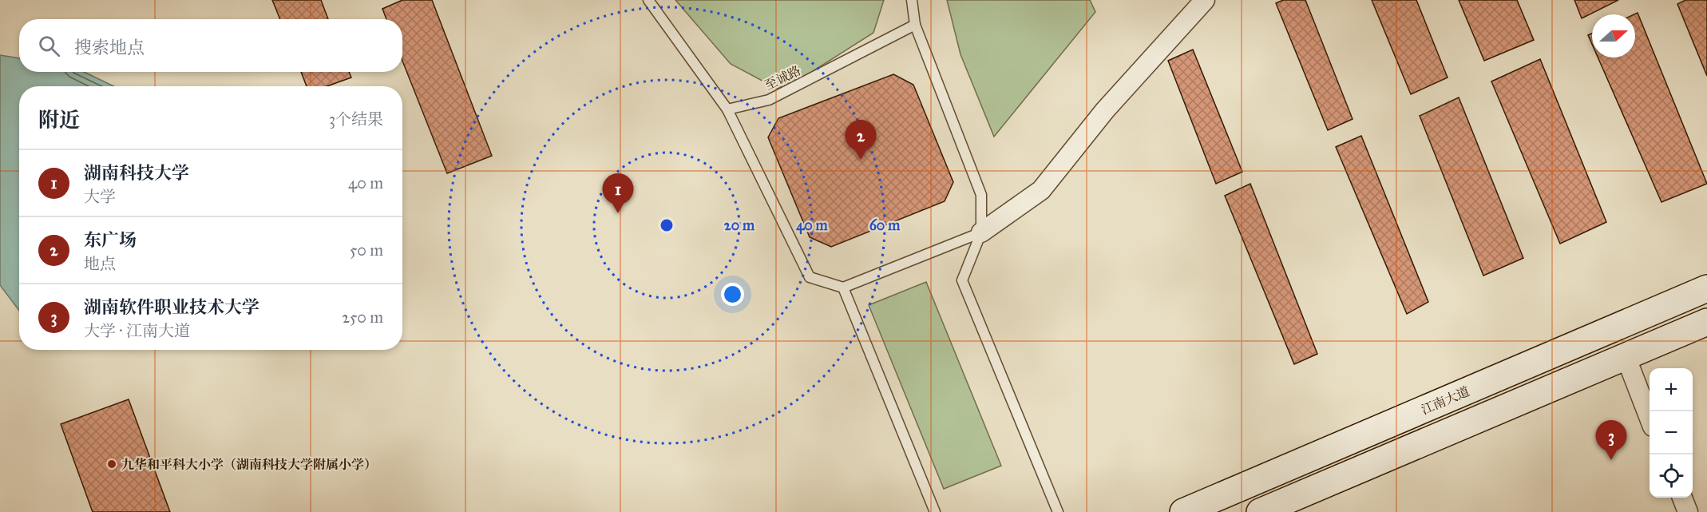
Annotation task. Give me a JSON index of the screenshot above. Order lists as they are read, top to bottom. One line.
{"streets":{"main road":["江南大道"],"lane":["至诚路"]},"places":["九华和平科大小学（湖南科技大学附属小学）"],"north":"right","page":{"search":"搜索地点","heading":["附近","3个结果"],"pins":["2","1","3"],"list":[{"mark":"1","name":"湖南科技大学","note":"大学","value":"40 m"},{"mark":"2","name":"东广场","note":"地点","value":"50 m"},{"mark":"3","name":"湖南软件职业技术大学","note":"大学 · 江南大道","value":"250 m"}],"map_buttons":["+","−"]},"rings":["20 m","40 m","60 m"]}
